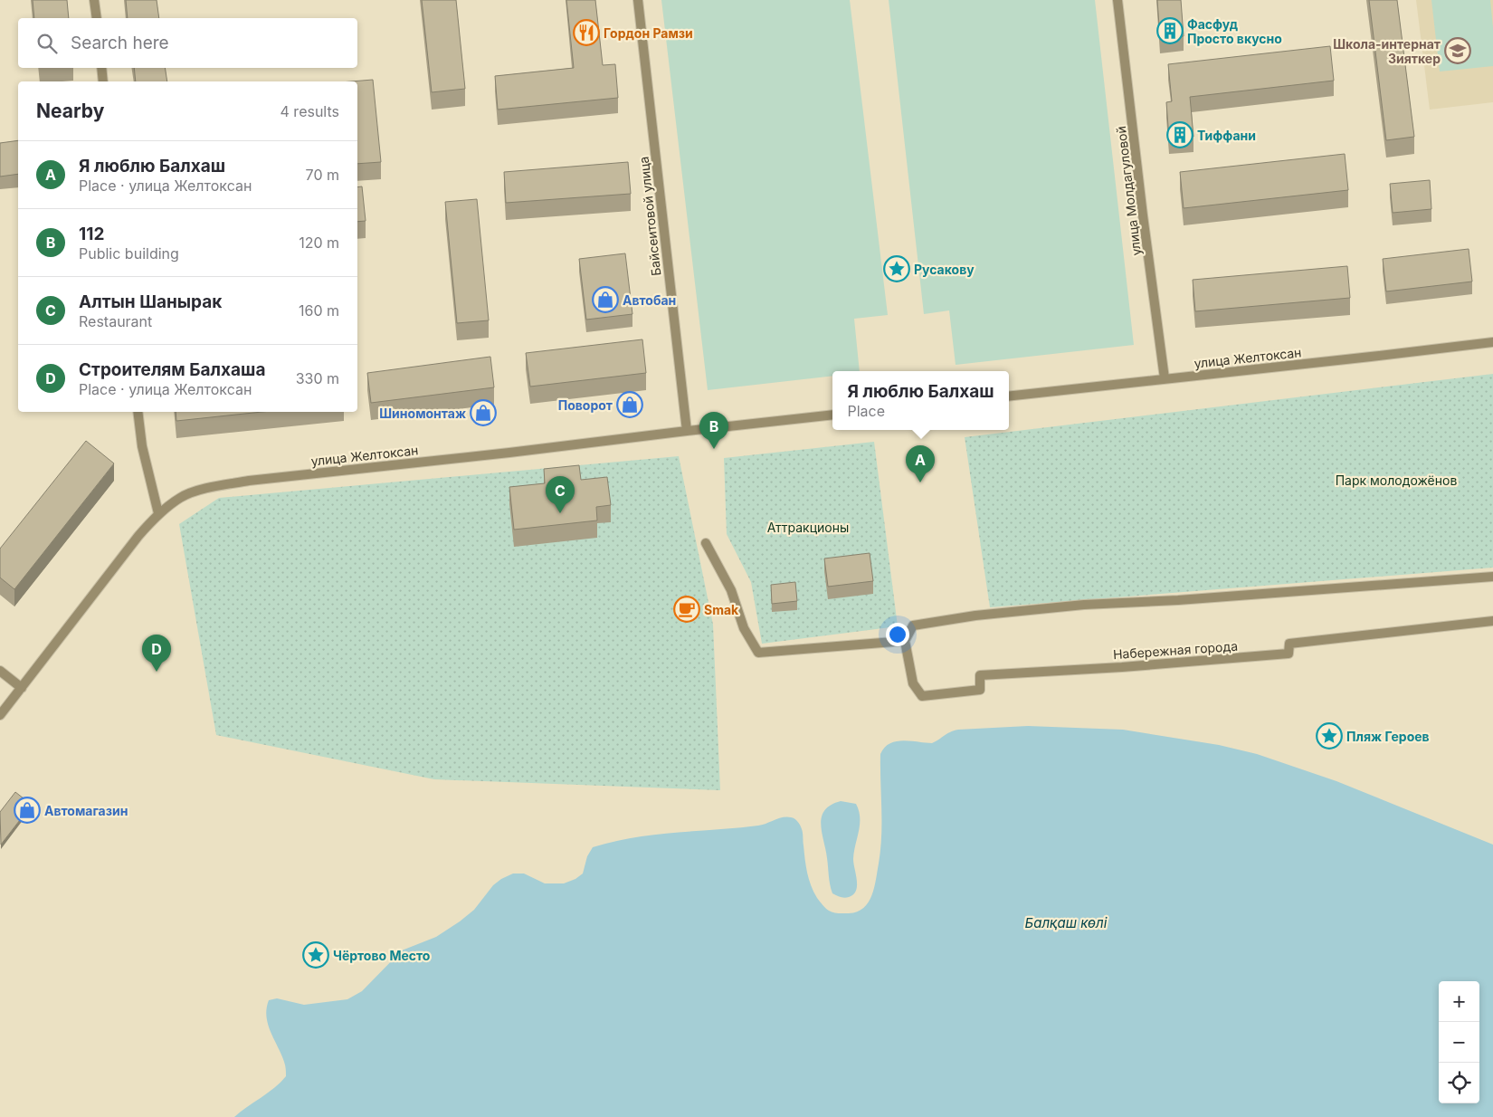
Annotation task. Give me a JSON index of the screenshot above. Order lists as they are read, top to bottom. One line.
{"streets":{"street":["улица Молдагуловой","Байсеитовой улица","улица Желтоксан","Набережная города"]},"crossings":[["улица Молдагуловой","улица Желтоксан"],["Байсеитовой улица","улица Желтоксан"]],"water":["Балқаш көлі"],"parks":["Парк молодожёнов","Аттракционы"],"places":{"building":["Фасфуд Просто вкусно","Тиффани"],"restaurant":["Гордон Рамзи"],"school or university":["Школа-интернат Зияткер"],"place":["Русакову","Пляж Героев","Чёртово Место"],"shop":["Автобан","Поворот","Шиномонтаж","Автомагазин"],"cafe":["Smak"]},"page":{"search":"Search here","heading":["Nearby","4 results"],"list":[{"mark":"A","name":"Я люблю Балхаш","note":"Place · улица Желтоксан","value":"70 m"},{"mark":"B","name":"112","note":"Public building","value":"120 m"},{"mark":"C","name":"Алтын Шанырак","note":"Restaurant","value":"160 m"},{"mark":"D","name":"Строителям Балхаша","note":"Place · улица Желтоксан","value":"330 m"}],"popup":["Я люблю Балхаш","Place"],"pins":["B","A","C","D"],"map_buttons":["+","−"]}}
